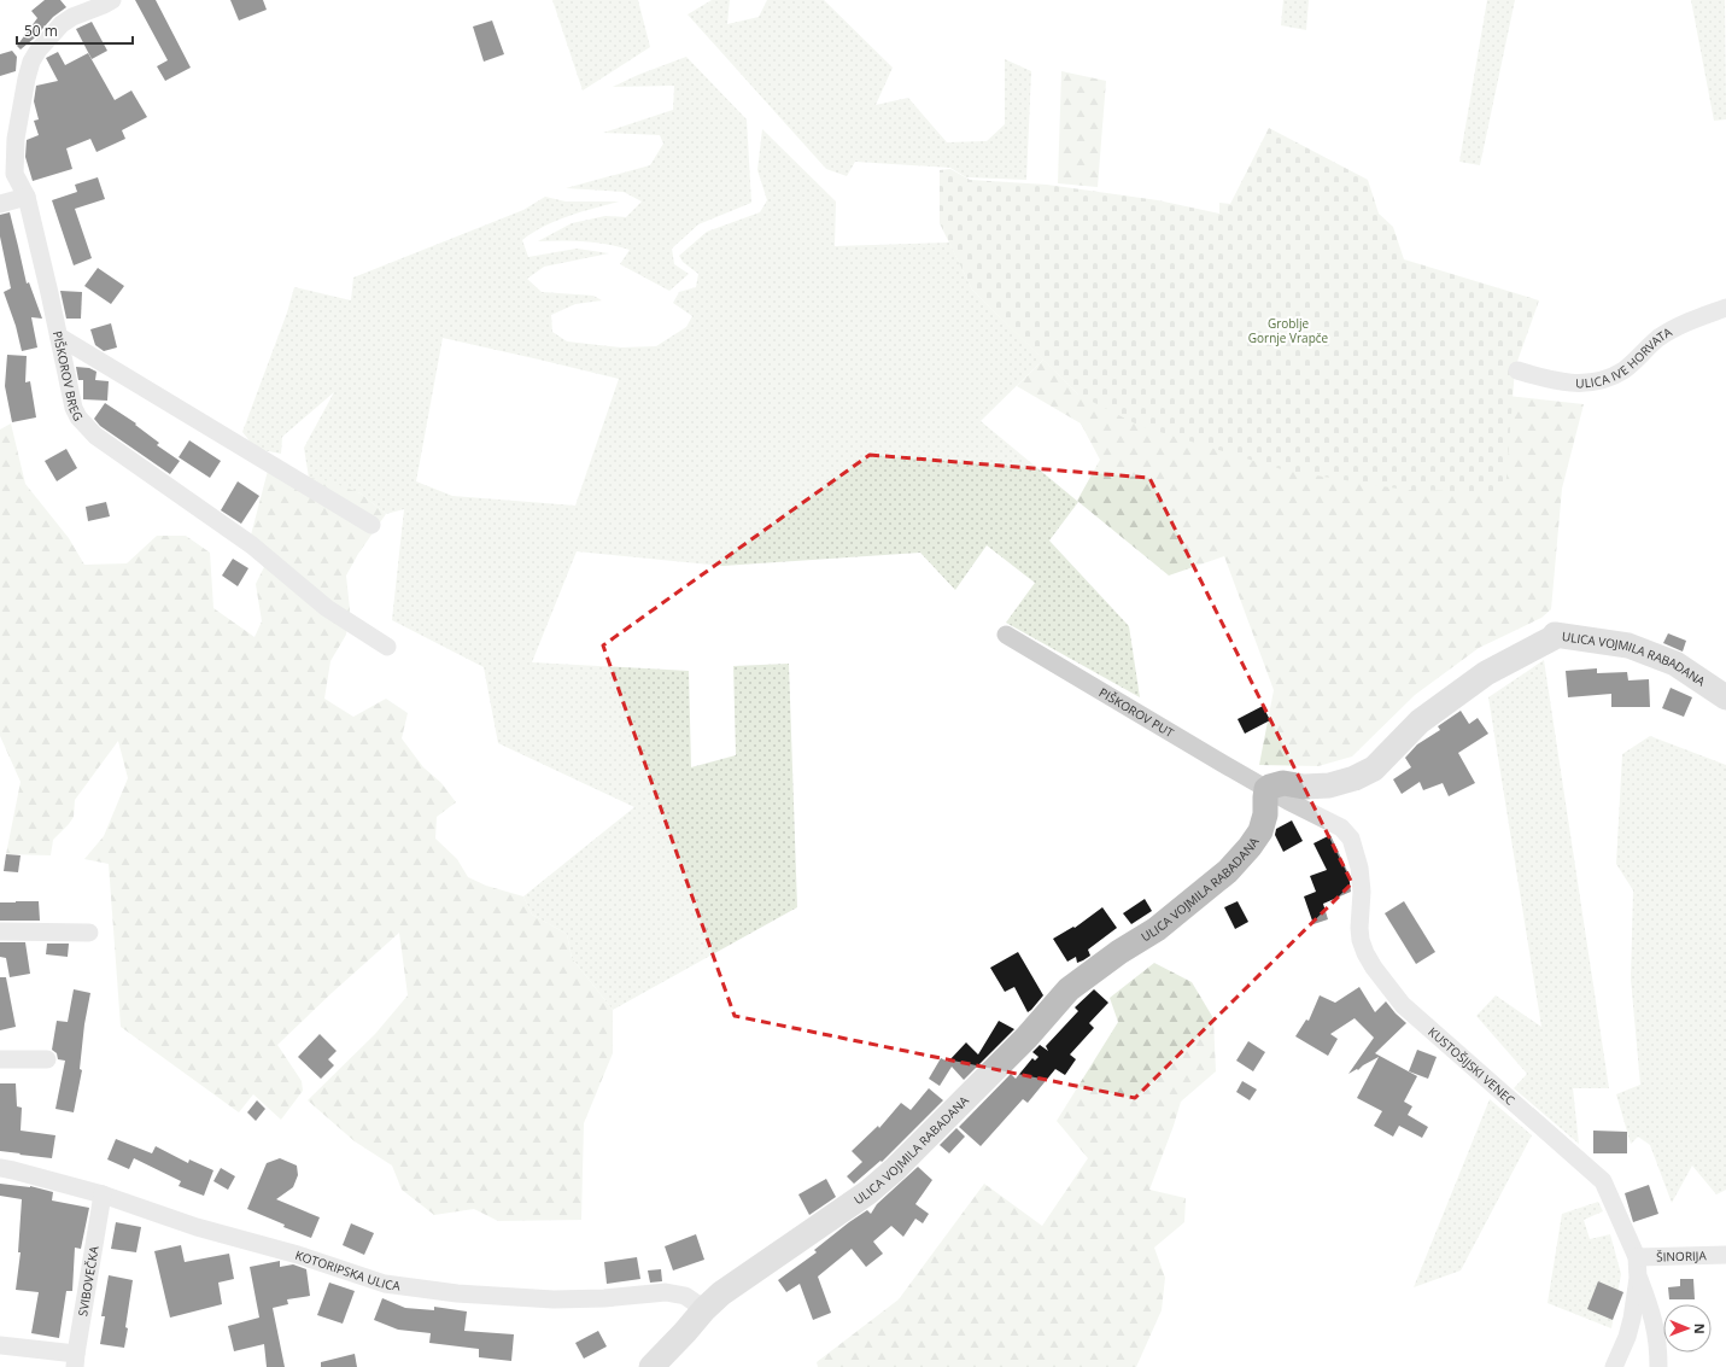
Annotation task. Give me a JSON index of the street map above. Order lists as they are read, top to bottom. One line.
{"streets":{"street":["ULICA IVE HORVATA","PIŠKOROV BREG","ULICA VOJMILA RABADANA","PIŠKOROV PUT","KUSTOŠIJSKI VENEC","ŠINORIJA","KOTORIPSKA ULICA","SVIBOVEČKA"]},"crossings":[["ULICA VOJMILA RABADANA","PIŠKOROV PUT"],["ULICA VOJMILA RABADANA","KUSTOŠIJSKI VENEC"],["ULICA VOJMILA RABADANA","KOTORIPSKA ULICA"],["PIŠKOROV PUT","KUSTOŠIJSKI VENEC"],["KUSTOŠIJSKI VENEC","ŠINORIJA"],["KOTORIPSKA ULICA","SVIBOVEČKA"]],"parks":["Groblje Gornje Vrapče"],"scale_bar":"50 m","north":"right"}
